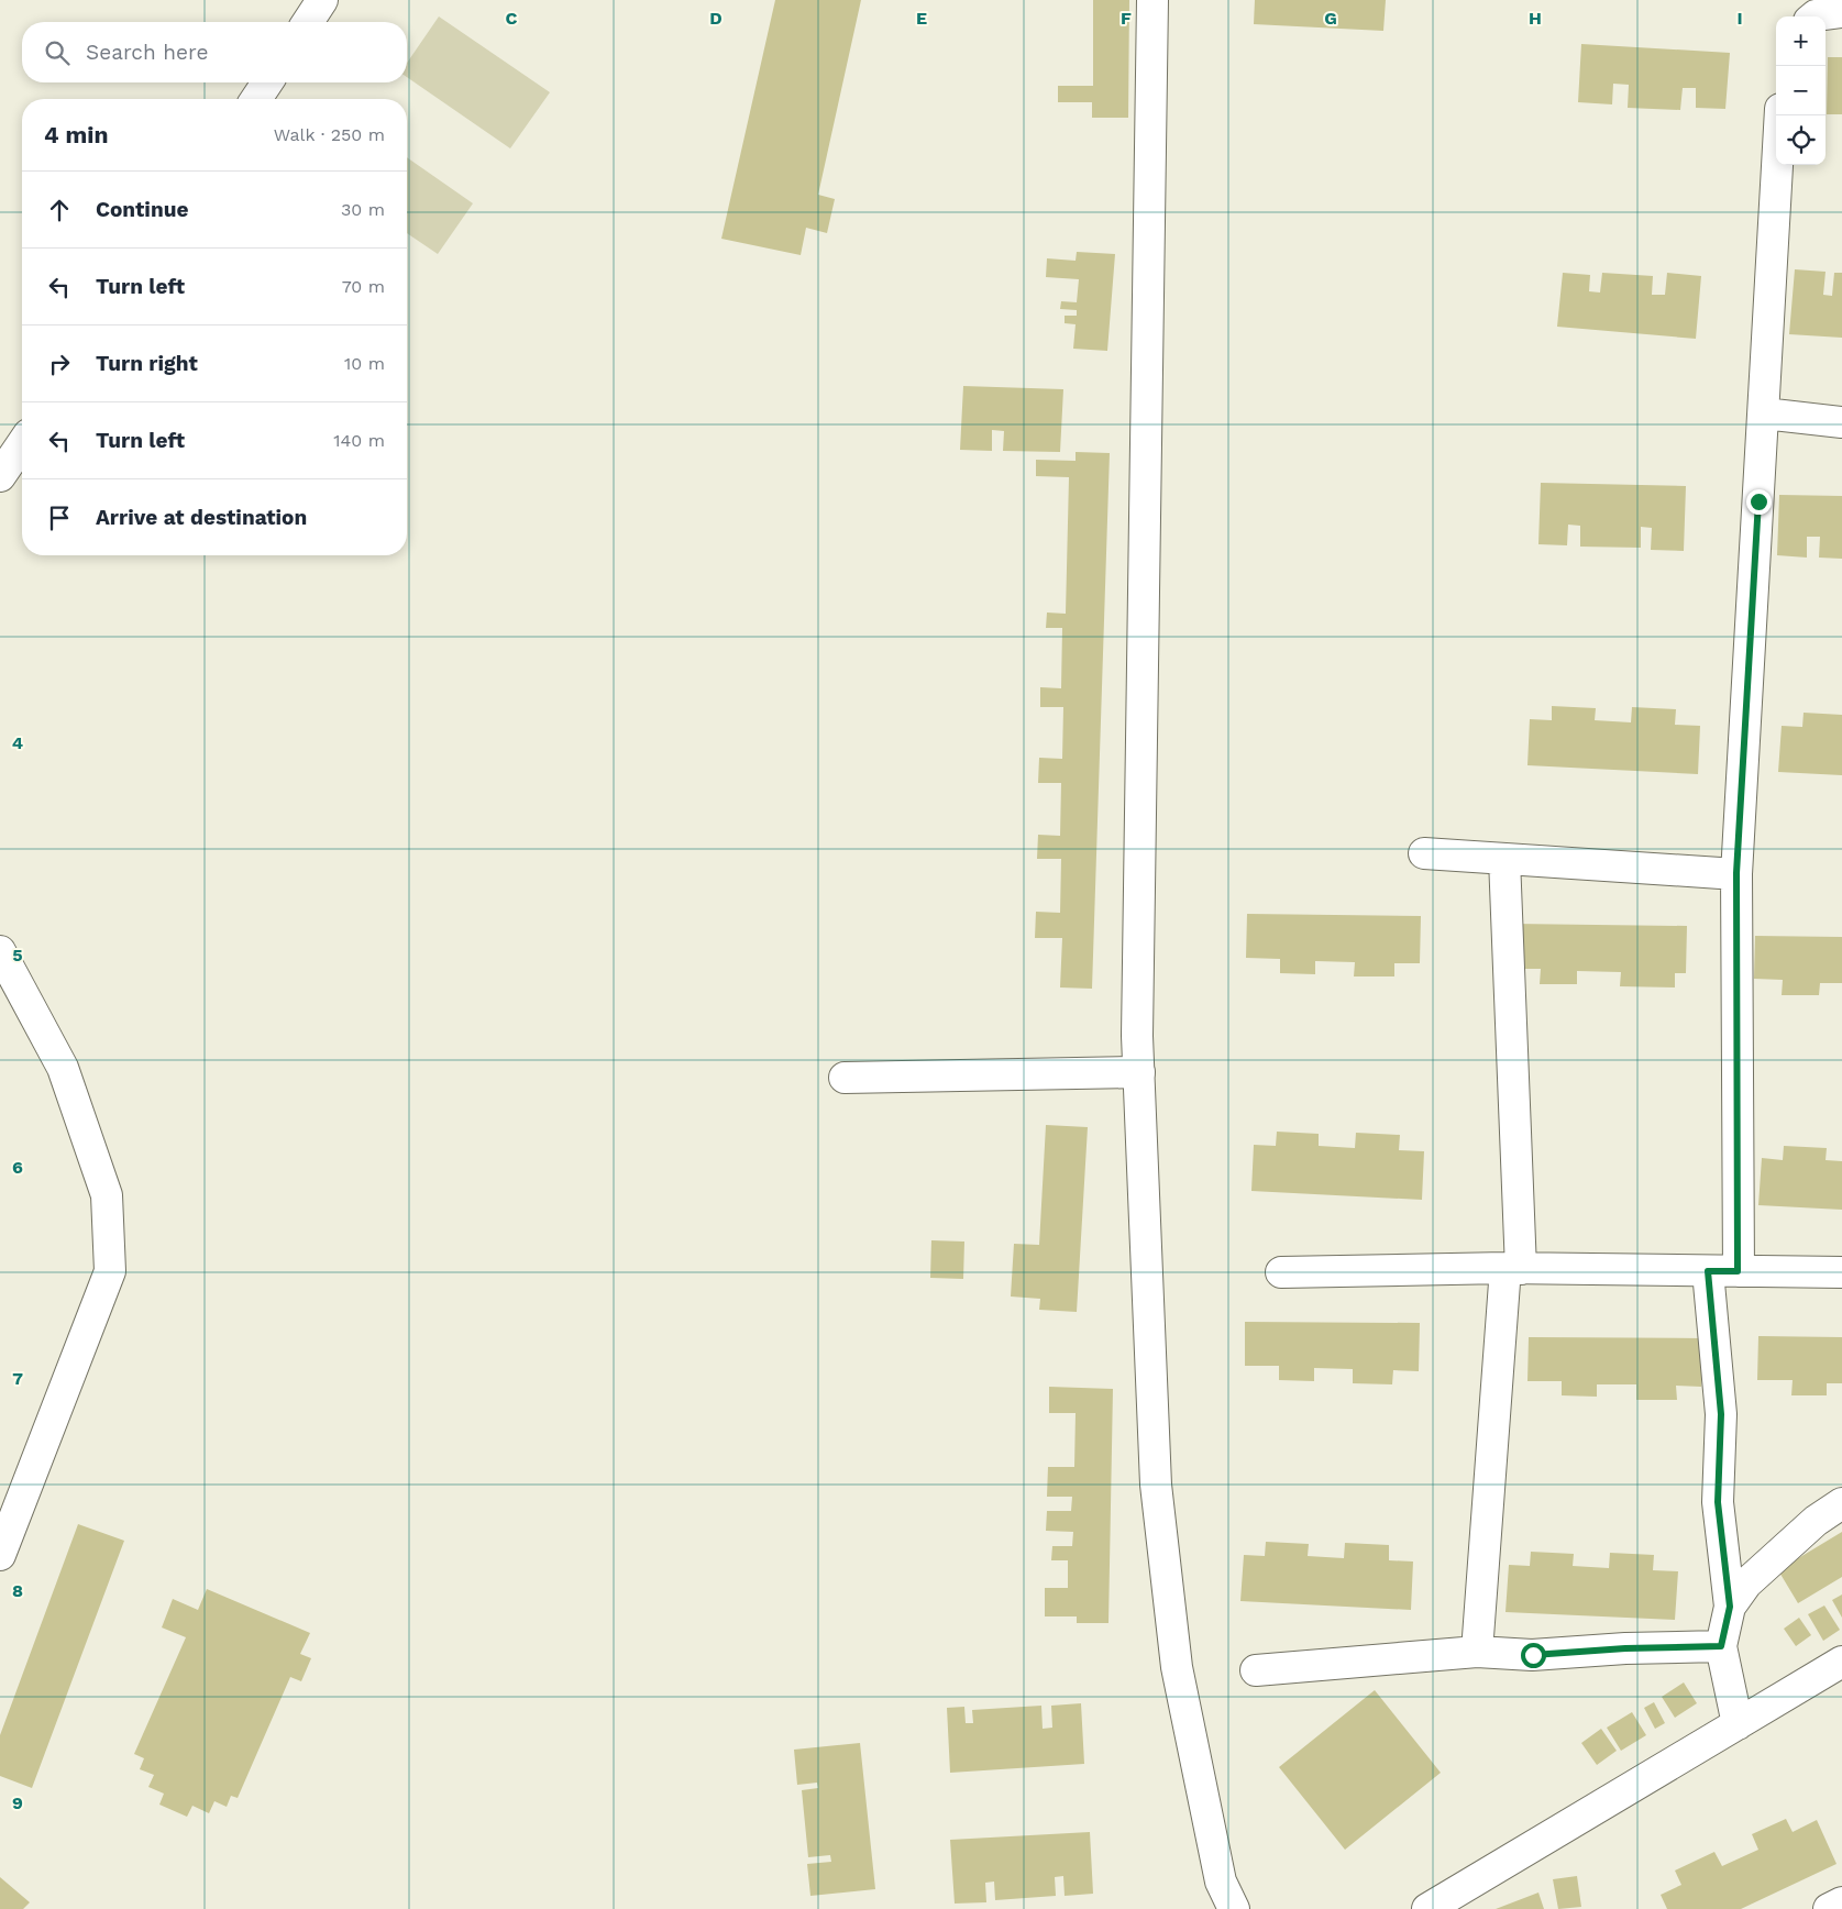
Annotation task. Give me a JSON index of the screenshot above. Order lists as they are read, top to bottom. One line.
{"page":{"map_buttons":["+","−"],"search":"Search here","heading":["4 min","Walk · 250 m"],"list":[["Continue","30 m"],["Turn left","70 m"],["Turn right","10 m"],["Turn left","140 m"],"Arrive at destination"]},"grid":{"columns":["C","D","E","F","G","H","I"],"rows":["4","5","6","7","8","9"]}}
